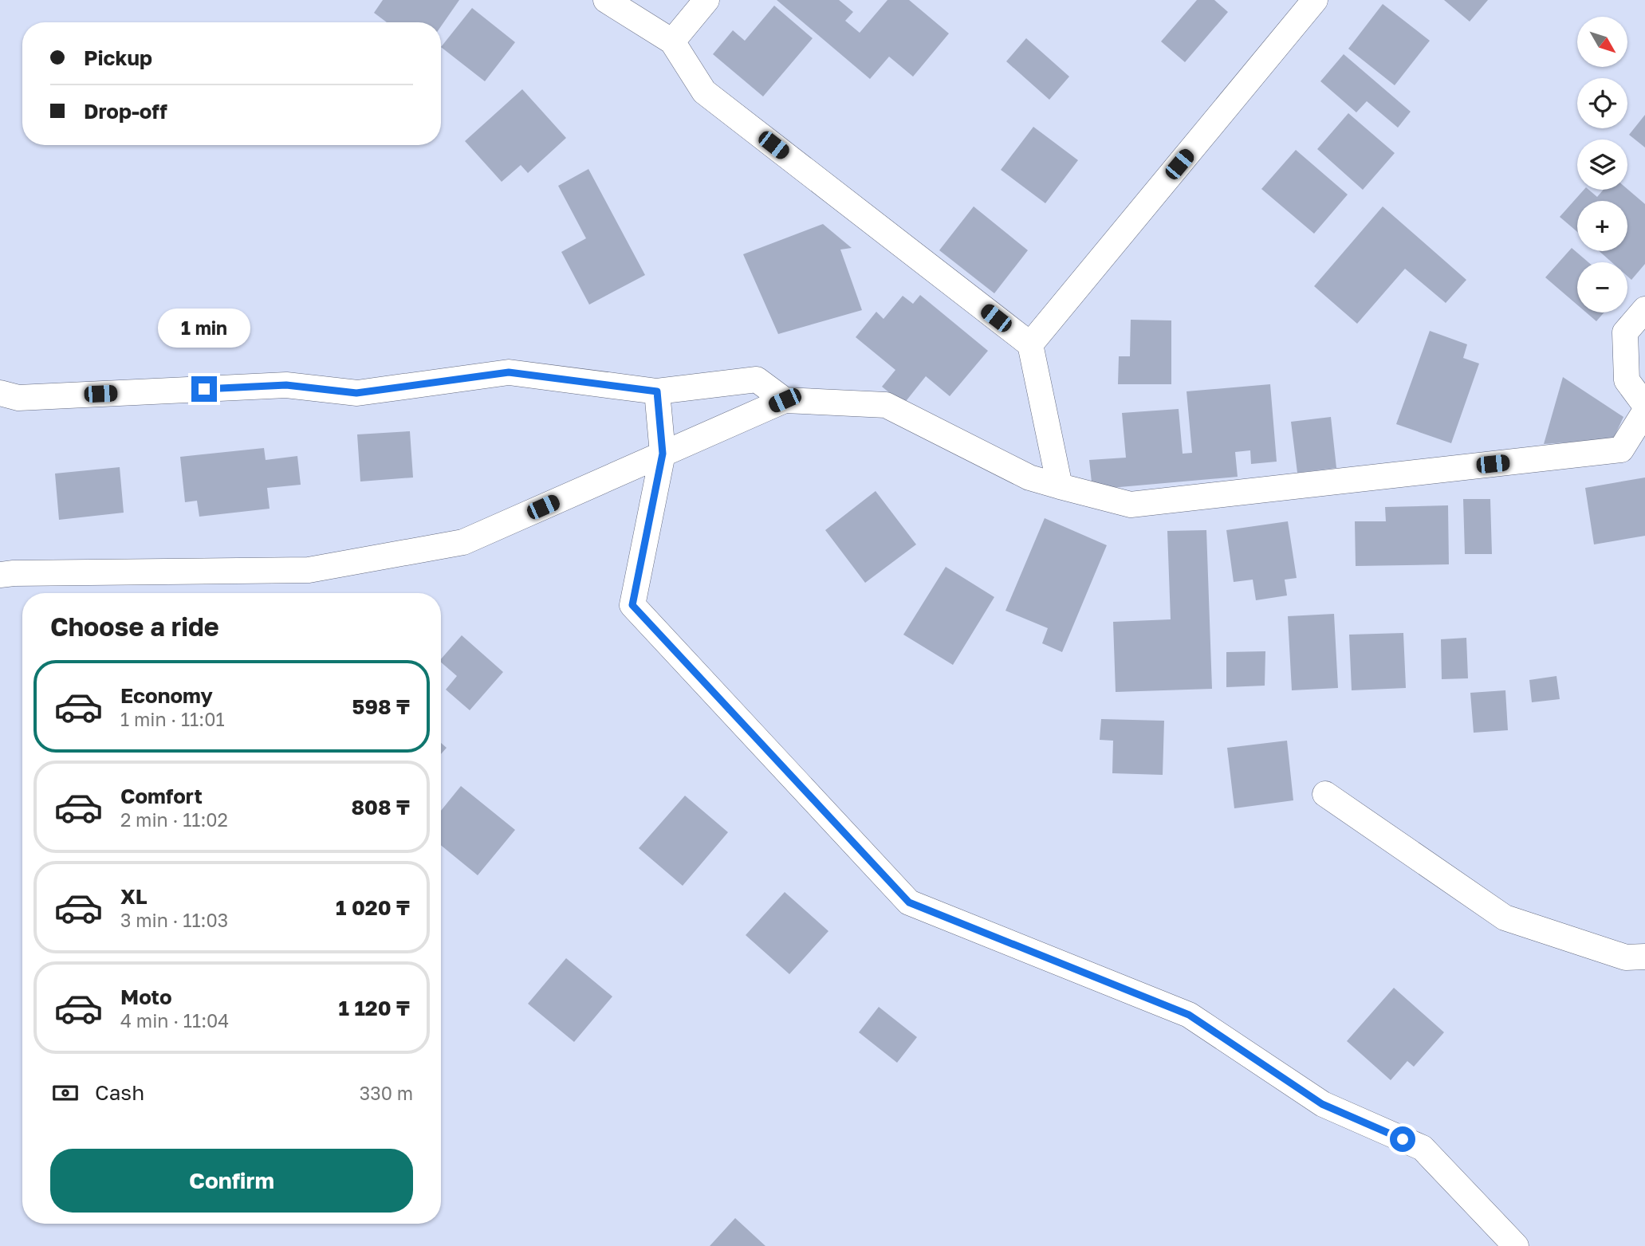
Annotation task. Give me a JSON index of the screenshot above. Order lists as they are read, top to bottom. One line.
{"north":"bottom right","page":{"map_buttons":["+","−"],"banner":["Pickup","Drop-off"],"bubble":"1 min","heading":"Choose a ride","list":[{"name":"Economy","note":"1 min · 11:01","value":"598 ₸"},{"name":"Comfort","note":"2 min · 11:02","value":"808 ₸"},{"name":"XL","note":"3 min · 11:03","value":"1 020 ₸"},{"name":"Moto","note":"4 min · 11:04","value":"1 120 ₸"}],"pay":["Cash","330 m"],"buttons":"Confirm"}}
